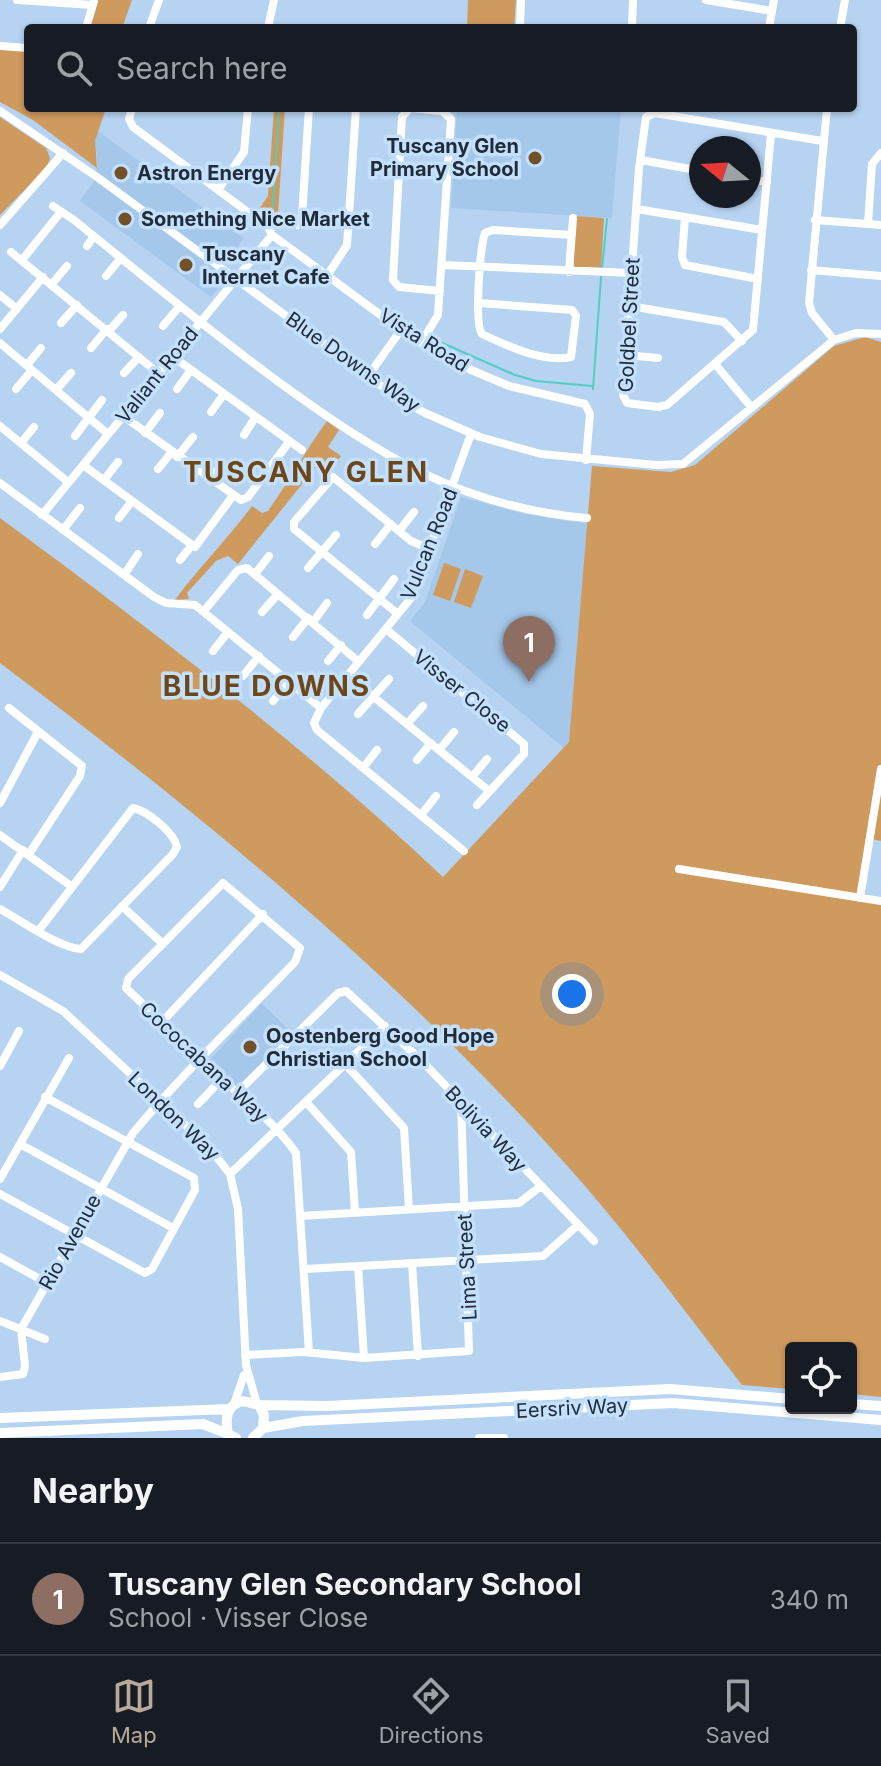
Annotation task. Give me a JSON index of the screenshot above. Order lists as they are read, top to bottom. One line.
{"streets":{"main road":["Eersriv Way"],"street":["Goldbel Street","Vista Road","Blue Downs Way","Valiant Road","Vulcan Road","Visser Close","Cococabana Way","London Way","Bolivia Way","Rio Avenue","Lima Street"]},"crossings":[["Vista Road","Blue Downs Way"],["Vista Road","Valiant Road"],["Blue Downs Way","Valiant Road"],["Blue Downs Way","Vulcan Road"],["Vulcan Road","Visser Close"],["Cococabana Way","Bolivia Way"],["Cococabana Way","Rio Avenue"],["Cococabana Way","Lima Street"],["London Way","Rio Avenue"],["London Way","Lima Street"],["London Way","Eersriv Way"],["Bolivia Way","Lima Street"]],"districts":["TUSCANY GLEN","BLUE DOWNS"],"places":["Tuscany Glen Primary School","Astron Energy","Something Nice Market","Tuscany Internet Cafe","Oostenberg Good Hope Christian School"],"north":"left","page":{"search":"Search here","pins":"1","heading":"Nearby","list":[{"mark":"1","name":"Tuscany Glen Secondary School","note":"School · Visser Close","value":"340 m"}],"nav":["Map","Directions","Saved"]}}
